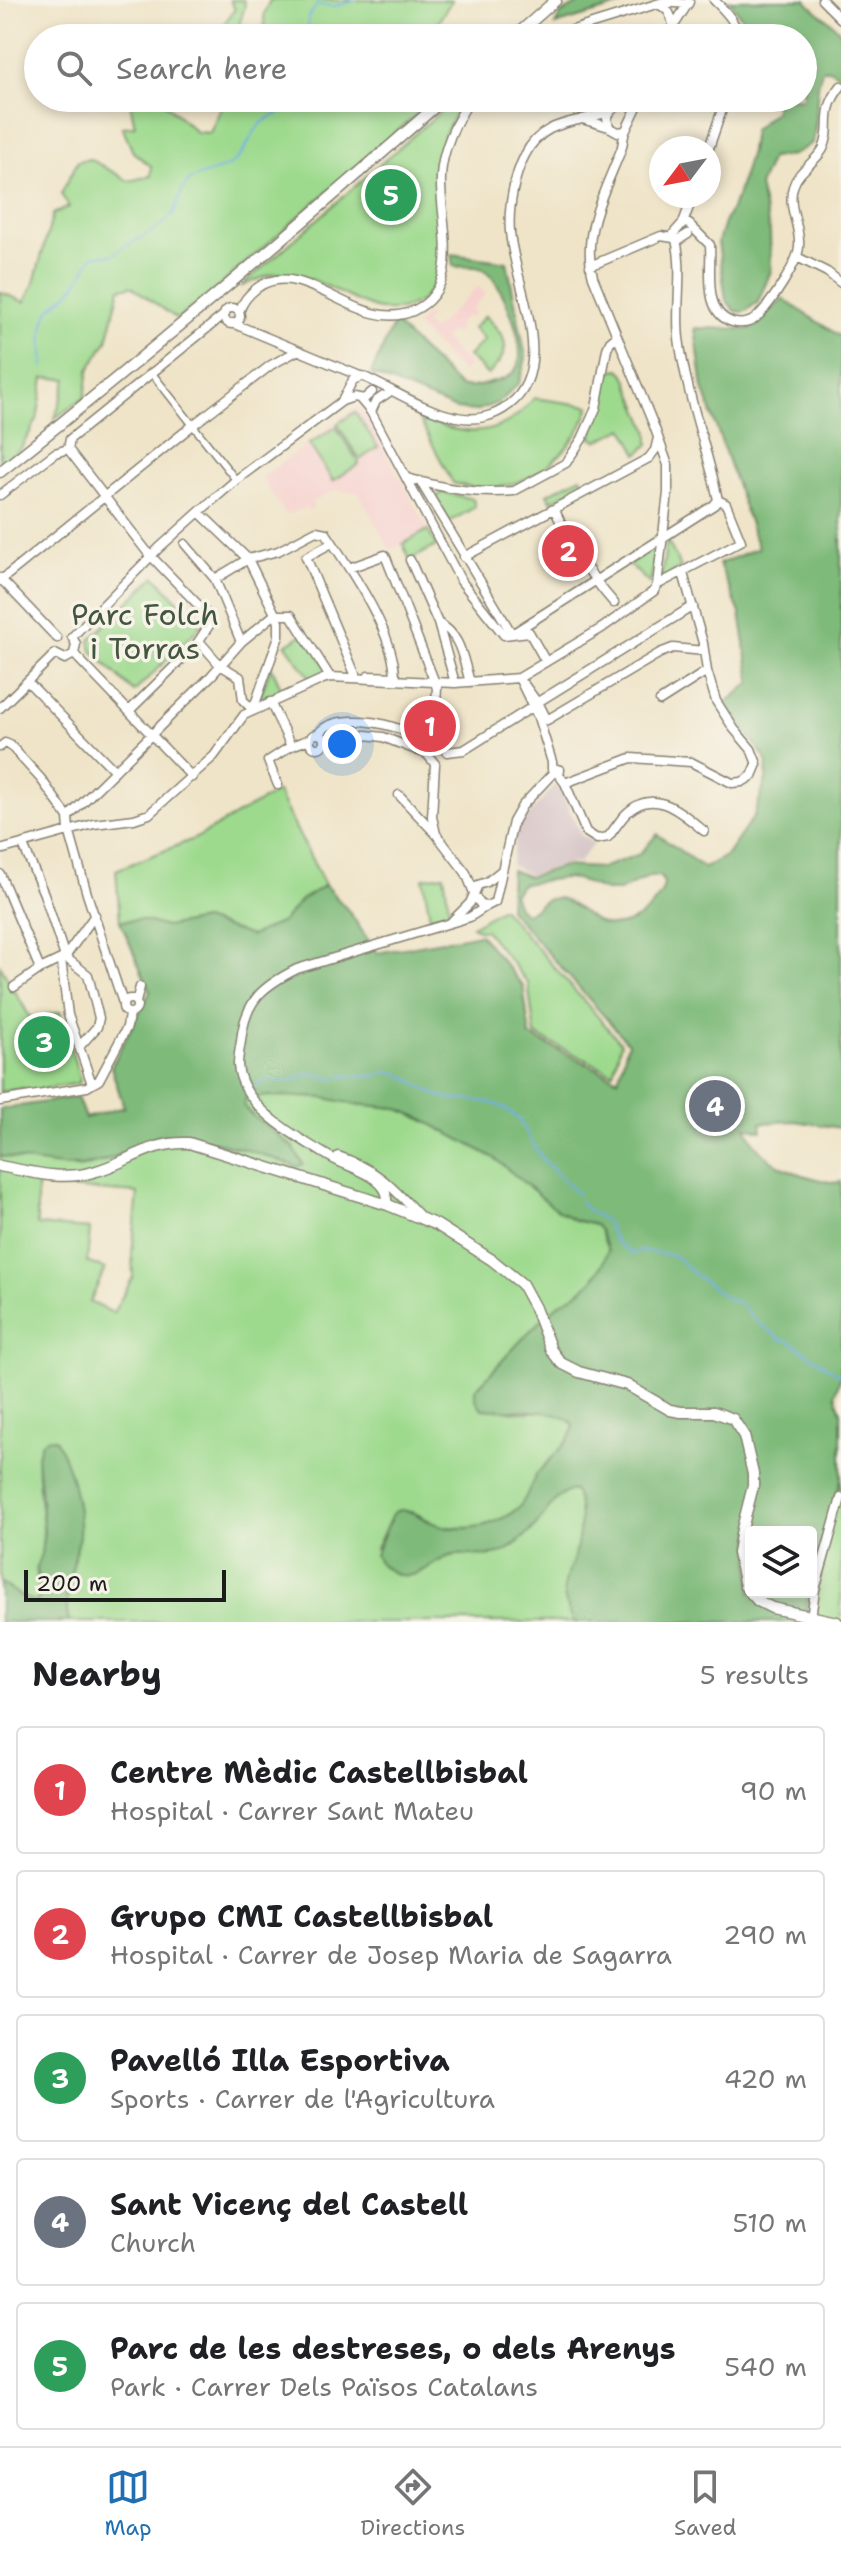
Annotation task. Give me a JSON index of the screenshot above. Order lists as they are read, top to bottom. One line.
{"parks":["Parc Folch i Torras"],"scale_bar":"200 m","north":"bottom left","page":{"search":"Search here","pins":["5","2","1","3","4"],"scale":"200 m","heading":["Nearby","5 results"],"list":[{"mark":"1","name":"Centre Mèdic Castellbisbal","note":"Hospital · Carrer Sant Mateu","value":"90 m"},{"mark":"2","name":"Grupo CMI Castellbisbal","note":"Hospital · Carrer de Josep Maria de Sagarra","value":"290 m"},{"mark":"3","name":"Pavelló Illa Esportiva","note":"Sports · Carrer de l'Agricultura","value":"420 m"},{"mark":"4","name":"Sant Vicenç del Castell","note":"Church","value":"510 m"},{"mark":"5","name":"Parc de les destreses, o dels Arenys","note":"Park · Carrer Dels Països Catalans","value":"540 m"}],"nav":["Map","Directions","Saved"]}}
